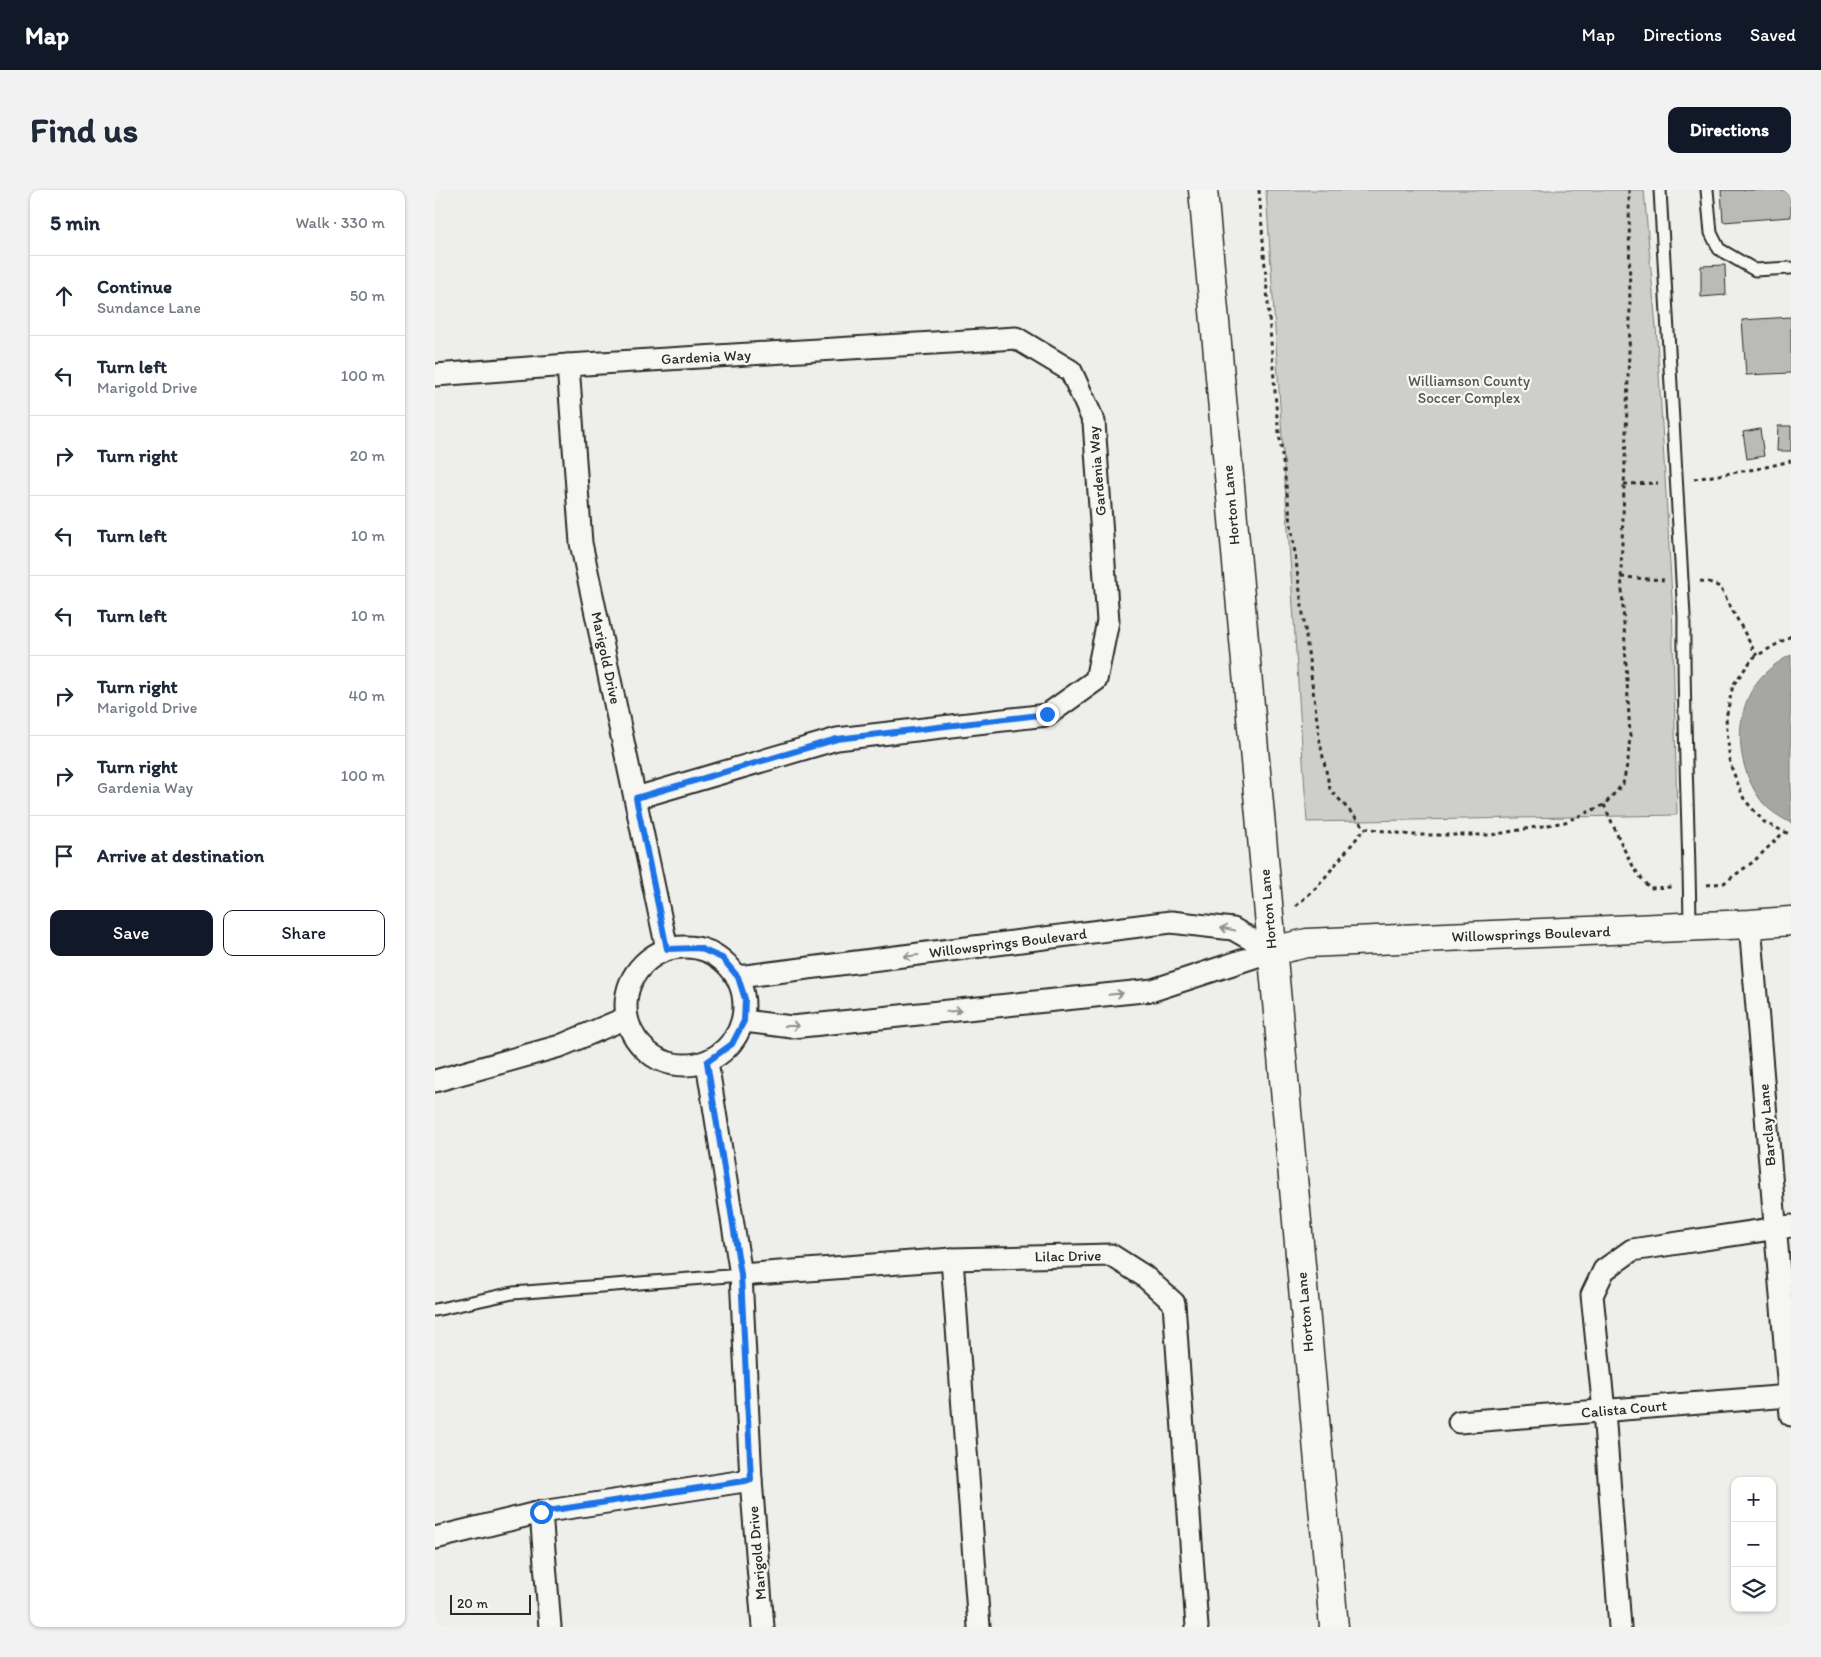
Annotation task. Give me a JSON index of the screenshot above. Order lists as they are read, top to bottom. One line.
{"streets":{"street":["Gardenia Way","Horton Lane","Marigold Drive","Willowsprings Boulevard","Barclay Lane","Lilac Drive","Calista Court"]},"crossings":[["Gardenia Way","Marigold Drive"],["Horton Lane","Willowsprings Boulevard"],["Marigold Drive","Willowsprings Boulevard"],["Marigold Drive","Lilac Drive"],["Willowsprings Boulevard","Barclay Lane"],["Barclay Lane","Calista Court"]],"parks":["Williamson County Soccer Complex"],"scale_bar":"20 m","page":{"header":"Map","nav":["Map","Directions","Saved"],"buttons":["Directions",["Save","Share"]],"title":"Find us","heading":["5 min","Walk · 330 m"],"list":[["Continue","Sundance Lane","50 m"],["Turn left","Marigold Drive","100 m"],["Turn right","20 m"],["Turn left","10 m"],["Turn left","10 m"],["Turn right","Marigold Drive","40 m"],["Turn right","Gardenia Way","100 m"],"Arrive at destination"],"map_buttons":["+","−"],"scale":"20 m"}}
